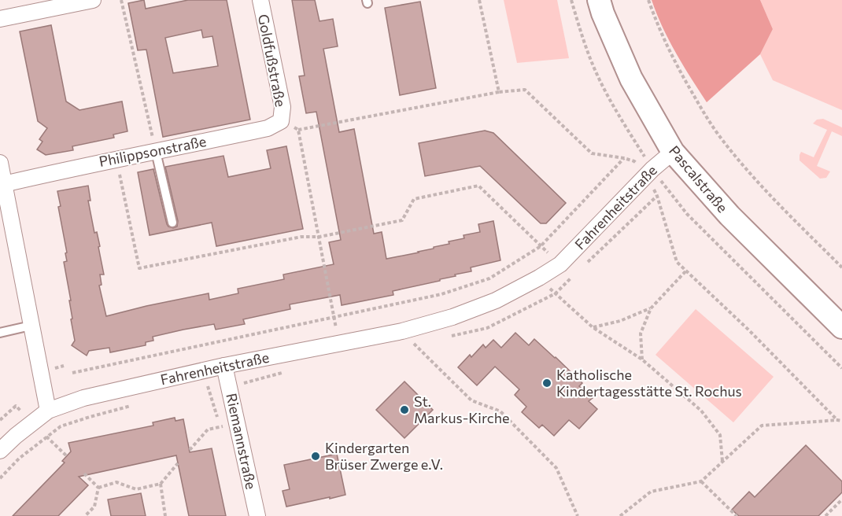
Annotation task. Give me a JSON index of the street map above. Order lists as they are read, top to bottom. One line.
{"streets":{"street":["Goldfußstraße","Philippsonstraße","Pascalstraße","Fahrenheitstraße","Riemannstraße"]},"crossings":[["Goldfußstraße","Philippsonstraße"],["Pascalstraße","Fahrenheitstraße"],["Fahrenheitstraße","Riemannstraße"]],"places":["Katholische Kindertagesstätte St. Rochus","St. Markus-Kirche","Kindergarten Brüser Zwerge e.V."]}
